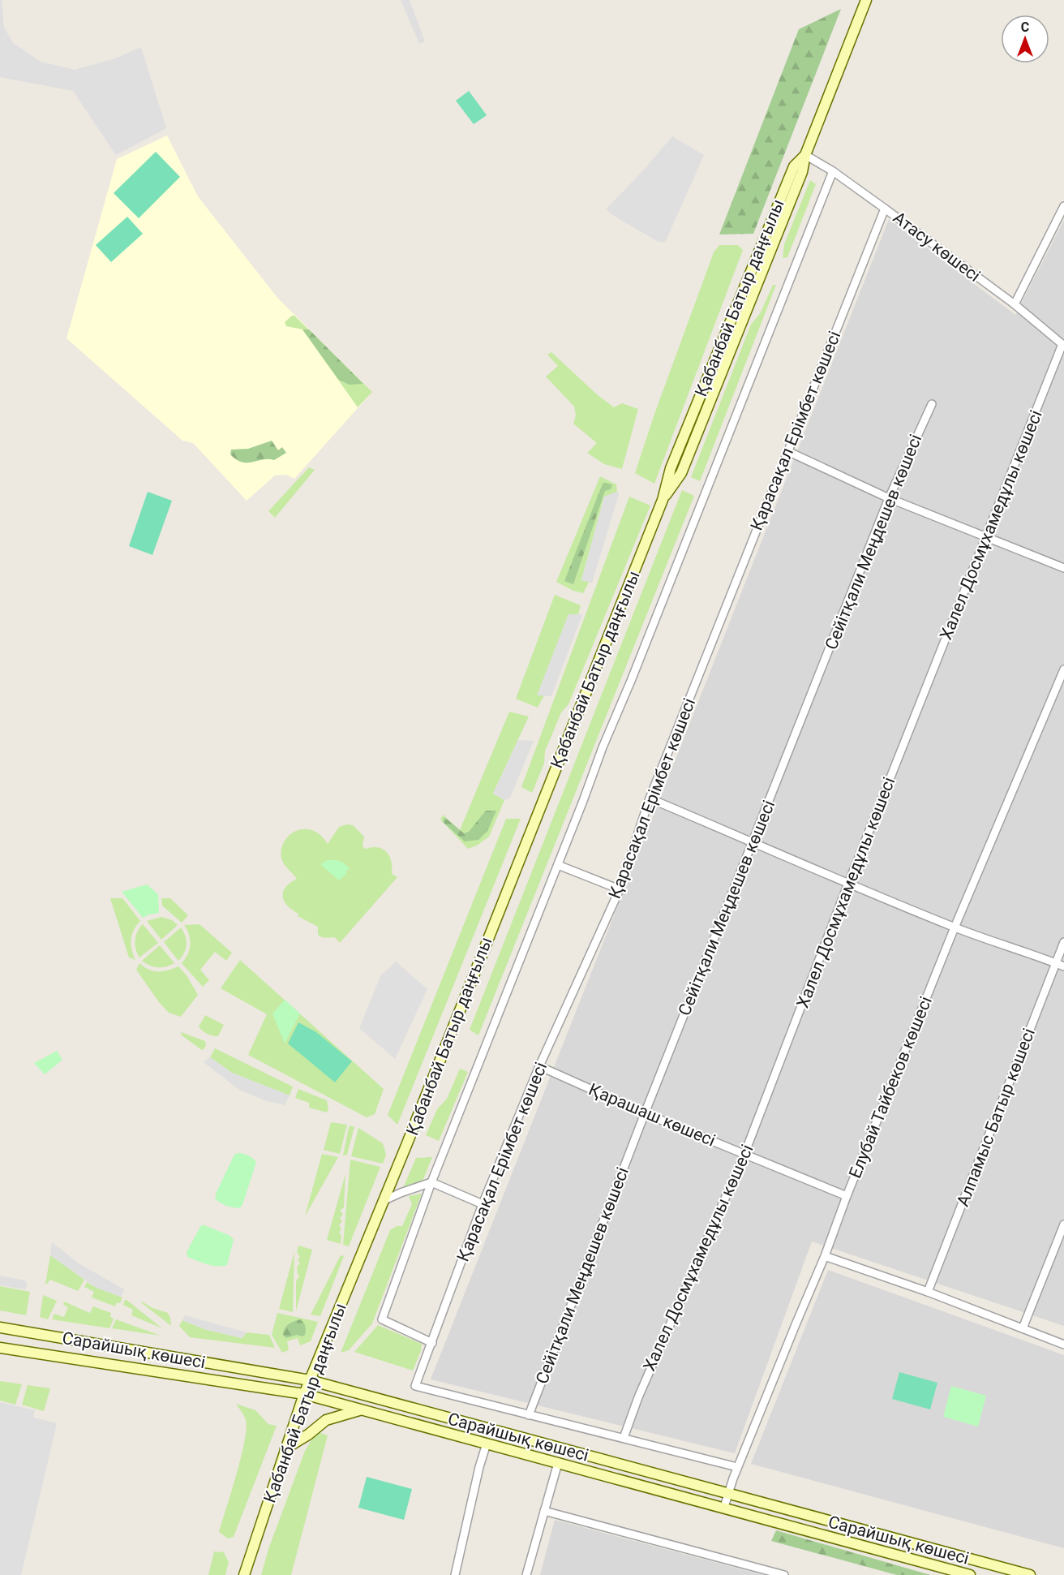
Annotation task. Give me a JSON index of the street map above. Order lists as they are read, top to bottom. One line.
{"streets":{"main road":["Қабанбай Батыр даңғылы","Сарайшық көшесі"],"street":["Атасу көшесі","Қарасақал Ерімбет көшесі","Халел Досмұхамедұлы көшесі","Сейітқали Меңдешев көшесі","Елубай Тайбеков көшесі","Қарашаш көшесі","Алпамыс Батыр көшесі"]},"crossings":[["Атасу көшесі","Қабанбай Батыр даңғылы"],["Атасу көшесі","Қарасақал Ерімбет көшесі"],["Атасу көшесі","Халел Досмұхамедұлы көшесі"],["Қабанбай Батыр даңғылы","Сарайшық көшесі"],["Қарасақал Ерімбет көшесі","Сейітқали Меңдешев көшесі"],["Қарасақал Ерімбет көшесі","Қарашаш көшесі"],["Халел Досмұхамедұлы көшесі","Қарашаш көшесі"],["Сейітқали Меңдешев көшесі","Қарашаш көшесі"],["Елубай Тайбеков көшесі","Қарашаш көшесі"],["Елубай Тайбеков көшесі","Сарайшық көшесі"]],"north":"top"}
